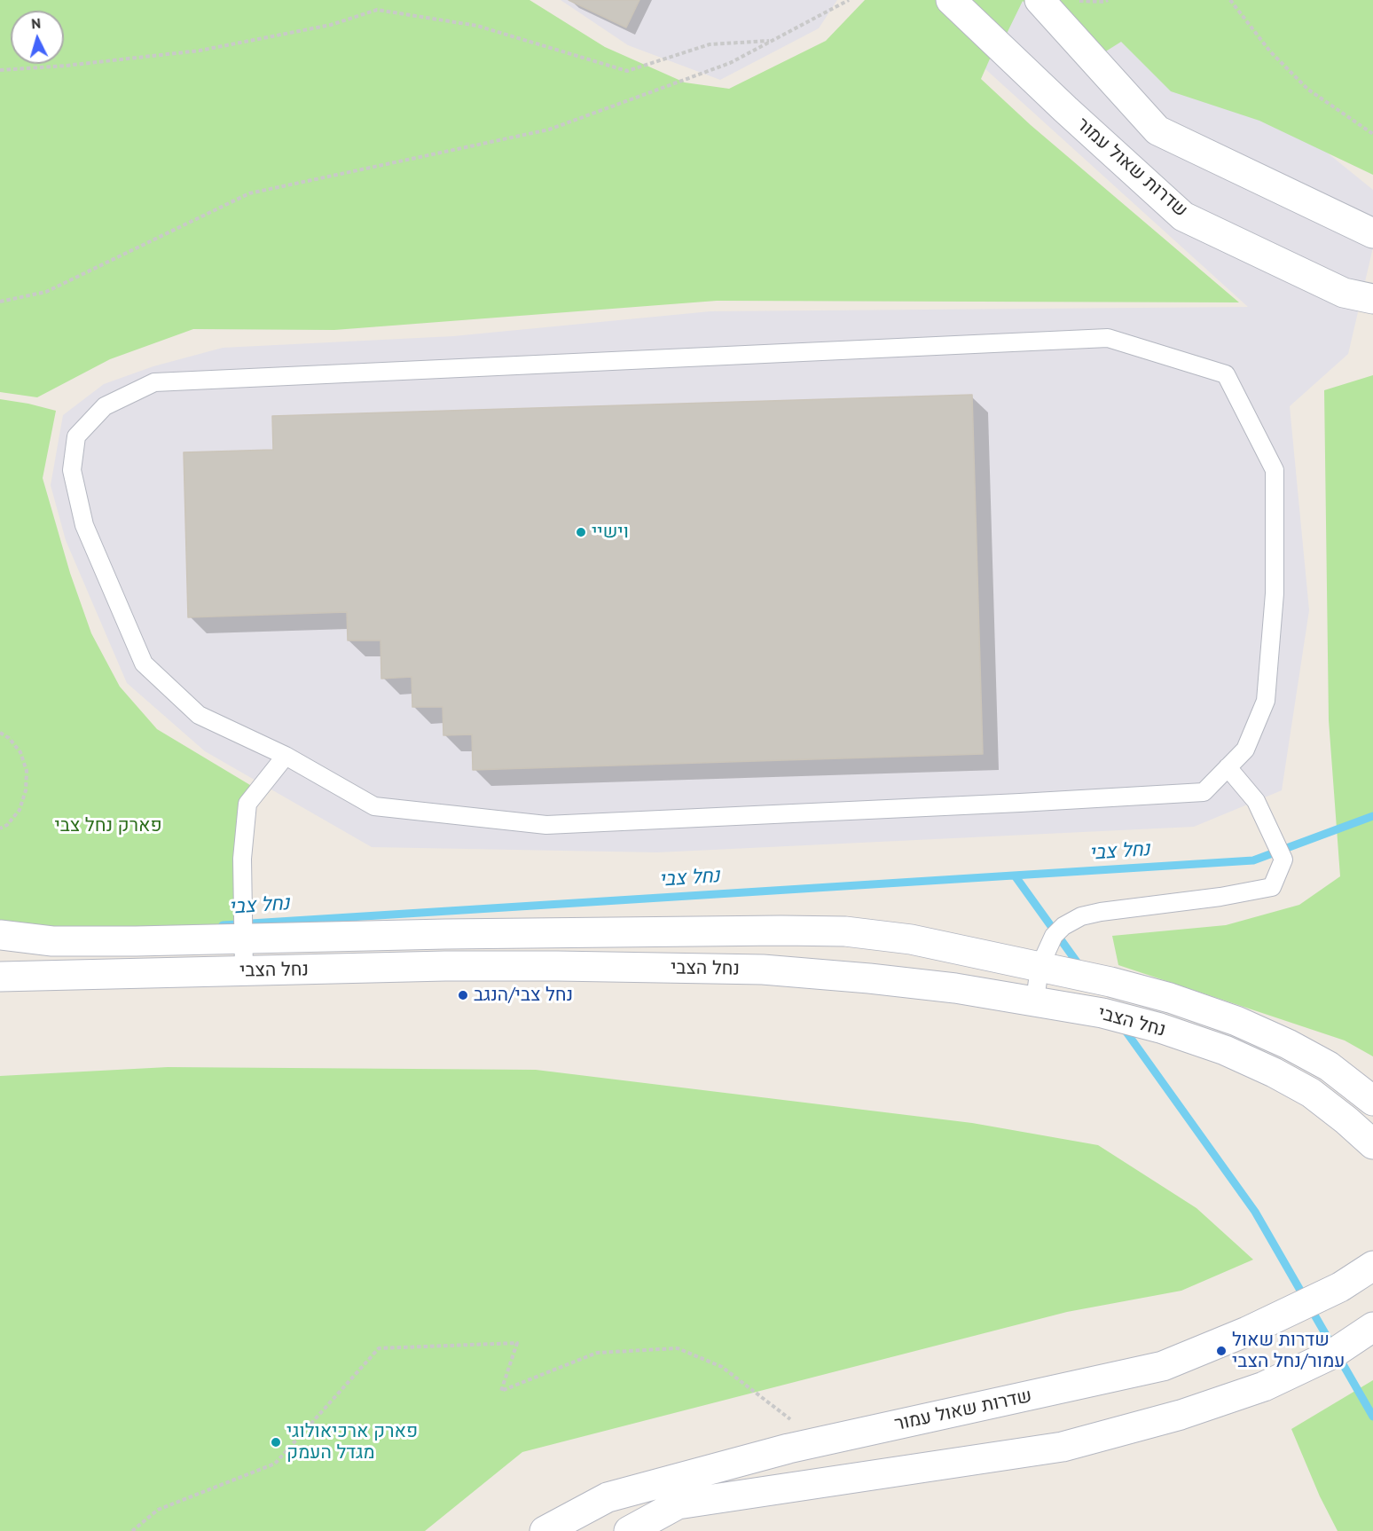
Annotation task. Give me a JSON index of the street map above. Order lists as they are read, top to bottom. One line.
{"streets":{"street":["שדרות שאול עמור","נחל הצבי"]},"water":["נחל צבי"],"parks":["פארק נחל צבי"],"places":["וישיי","נחל צבי/הנגב","שדרות שאול עמור/נחל הצבי","פארק ארכיאולוגי מגדל העמק"],"north":"top"}
